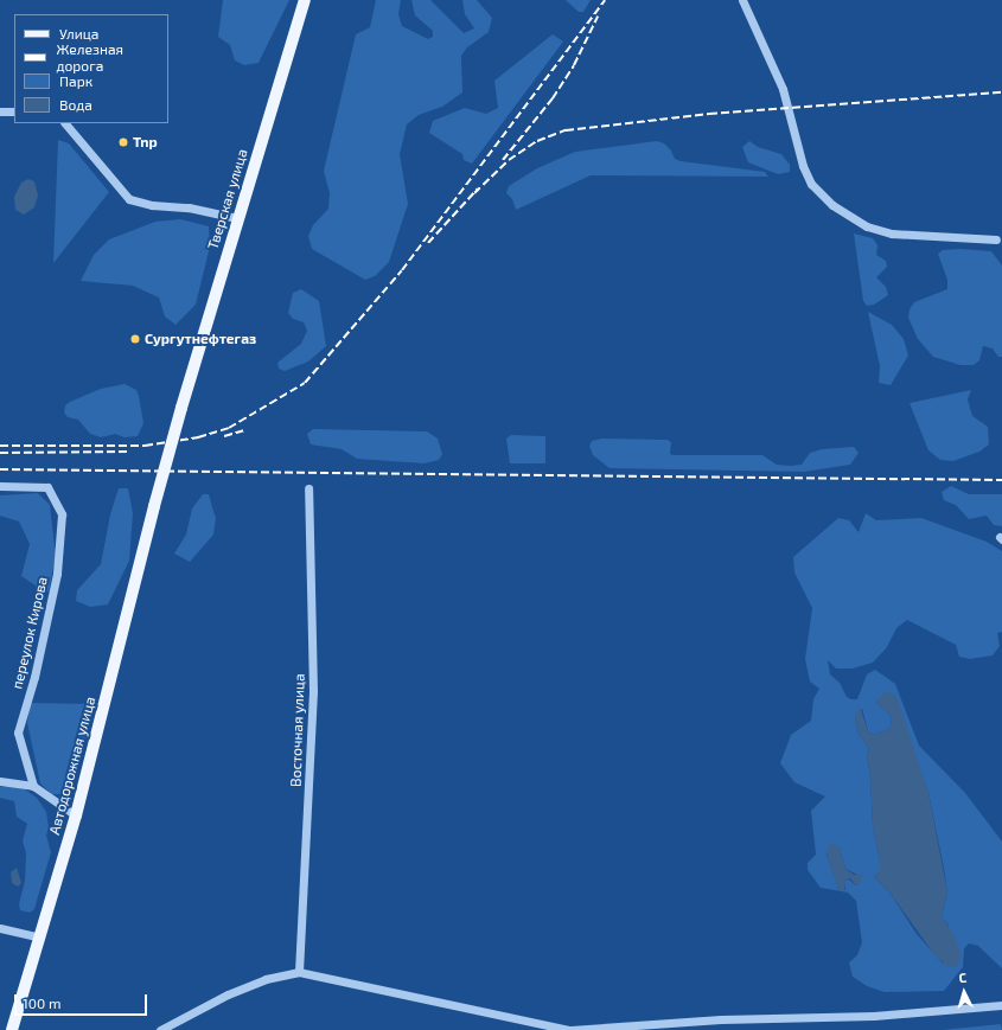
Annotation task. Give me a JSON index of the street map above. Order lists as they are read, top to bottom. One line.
{"streets":{"main road":["Тверская улица","Автодорожная улица"],"street":["переулок Кирова","Восточная улица"]},"crossings":[["Тверская улица","Автодорожная улица"]],"places":["Tnp","Сургутнефтегаз"],"legend":["Улица","Железная дорога","Парк","Вода"],"scale_bar":"100 m","north":"top"}
